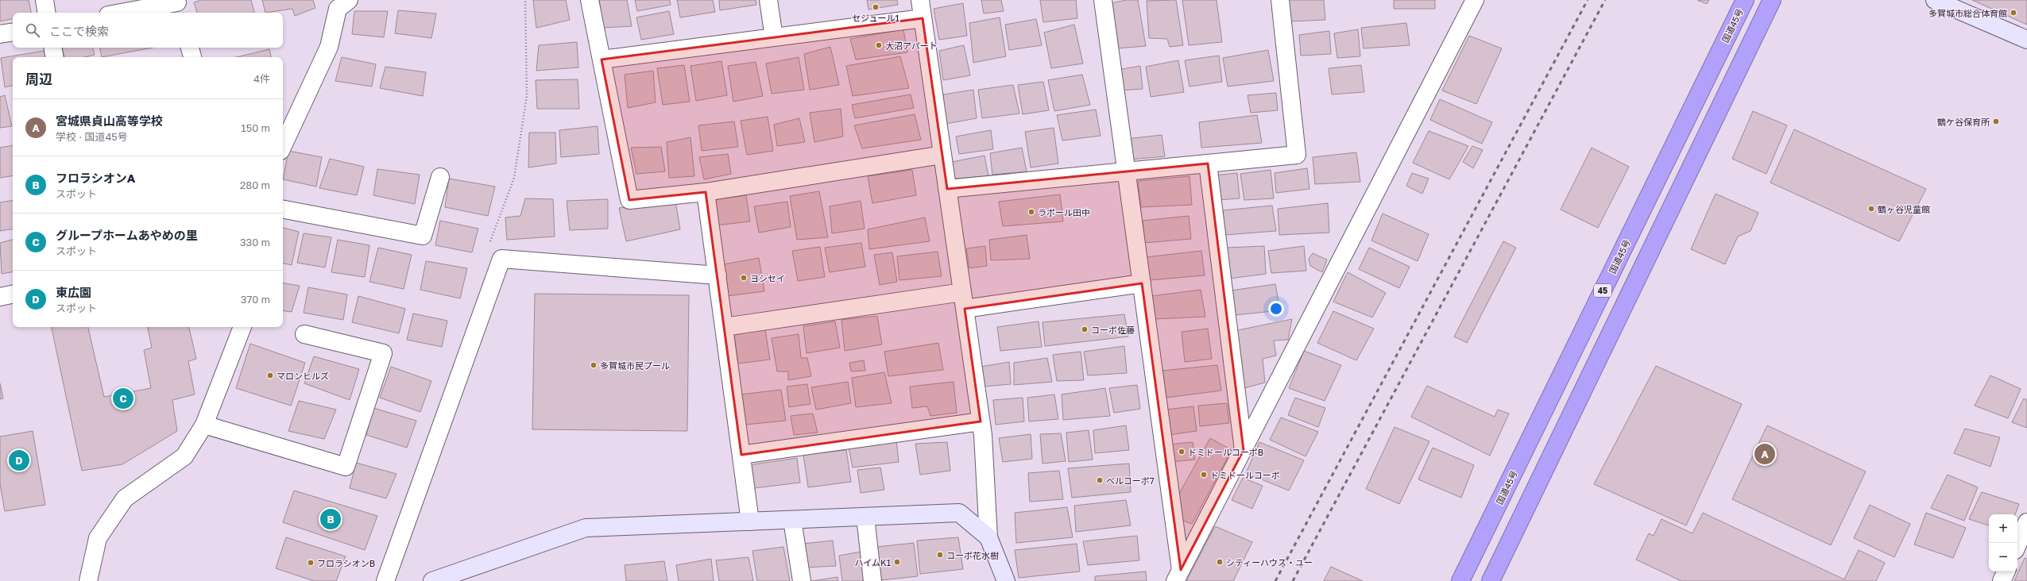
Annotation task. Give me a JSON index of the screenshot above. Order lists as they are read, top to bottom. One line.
{"streets":{"highway":["国道45号","45"]},"places":["セジュール1","多賀城市総合体育館","大沼アパート","鶴ケ谷保育所","鶴ヶ谷児童館","ラポール田中","ヨシセイ","コーポ佐藤","多賀城市民プール","マロンヒルズ","ドミドールコーポB","ドミドールコーポ","ベルコーポ7","コーポ花水樹","ハイムK1","シティーハウス・ユー","フロラシオンB"],"page":{"search":"ここで検索","heading":["周辺","4件"],"list":[{"mark":"A","name":"宮城県貞山高等学校","note":"学校 · 国道45号","value":"150 m"},{"mark":"B","name":"フロラシオンA","note":"スポット","value":"280 m"},{"mark":"C","name":"グループホームあやめの里","note":"スポット","value":"330 m"},{"mark":"D","name":"東広園","note":"スポット","value":"370 m"}],"pins":["C","A","D","B"],"map_buttons":["+","−"]}}
